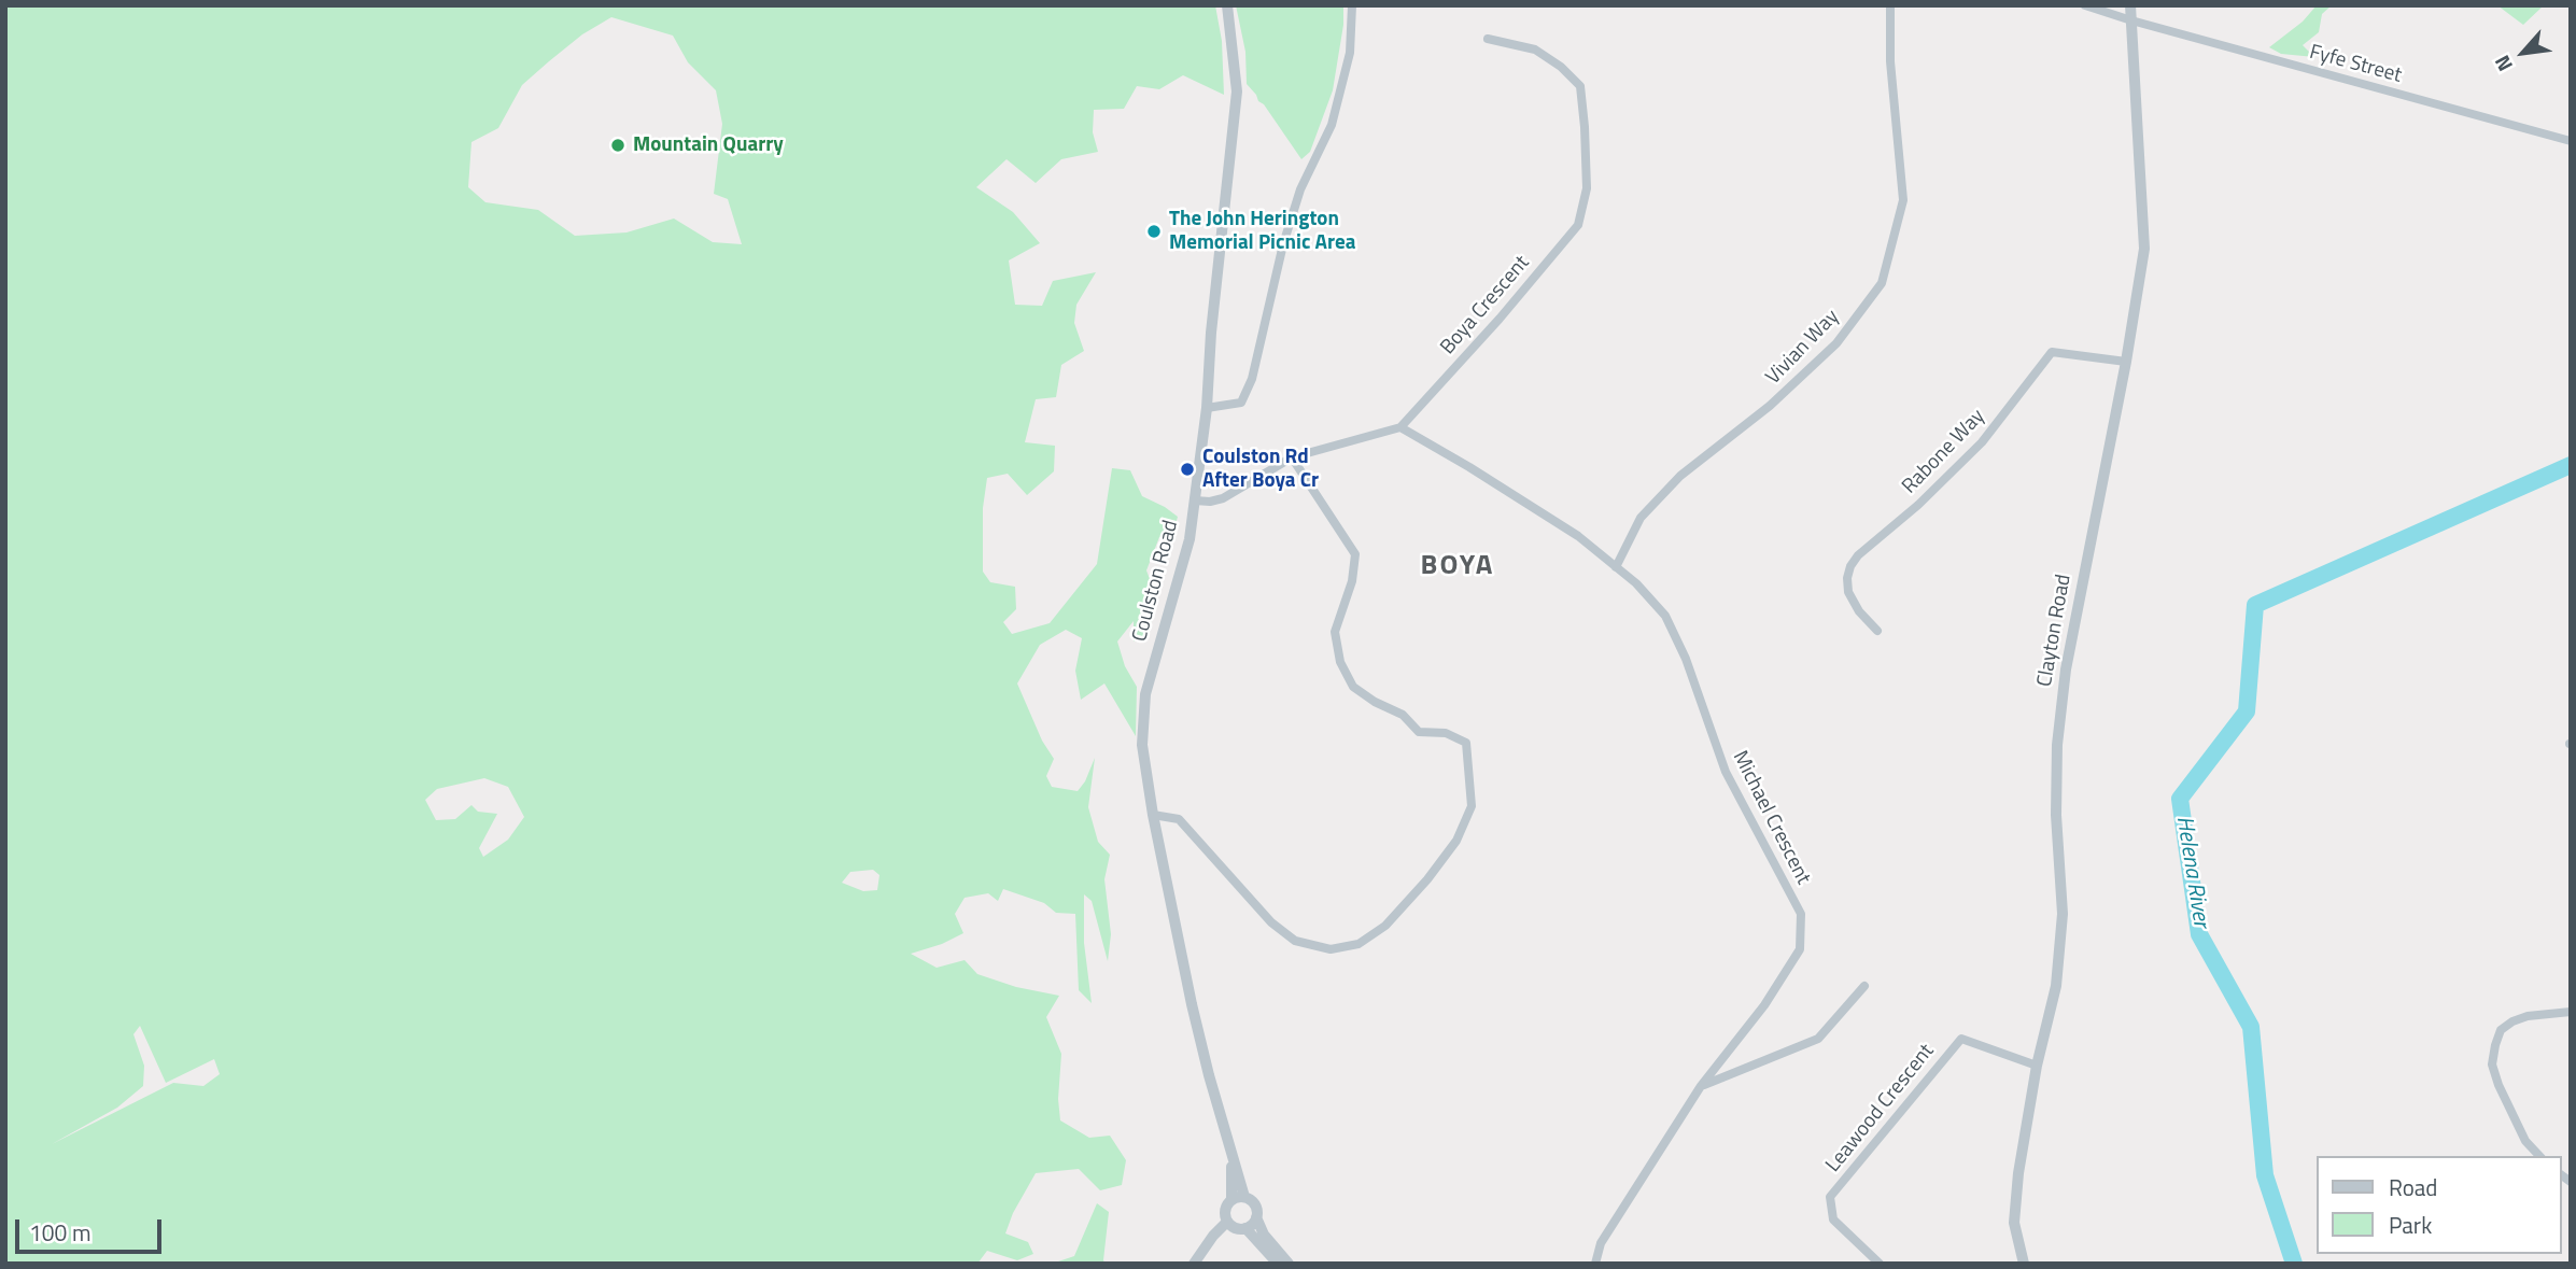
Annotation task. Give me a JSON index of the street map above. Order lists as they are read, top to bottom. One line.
{"streets":{"street":["Fyfe Street","Boya Crescent","Vivian Way","Rabone Way","Coulston Road","Clayton Road","Michael Crescent","Leawood Crescent"]},"crossings":[["Fyfe Street","Clayton Road"],["Boya Crescent","Michael Crescent"],["Vivian Way","Michael Crescent"],["Rabone Way","Clayton Road"],["Clayton Road","Leawood Crescent"]],"districts":["BOYA"],"water":["Helena River"],"places":["Mountain Quarry","The John Herington Memorial Picnic Area","Coulston Rd After Boya Cr"],"legend":["Road","Park"],"scale_bar":"100 m","north":"bottom left"}
